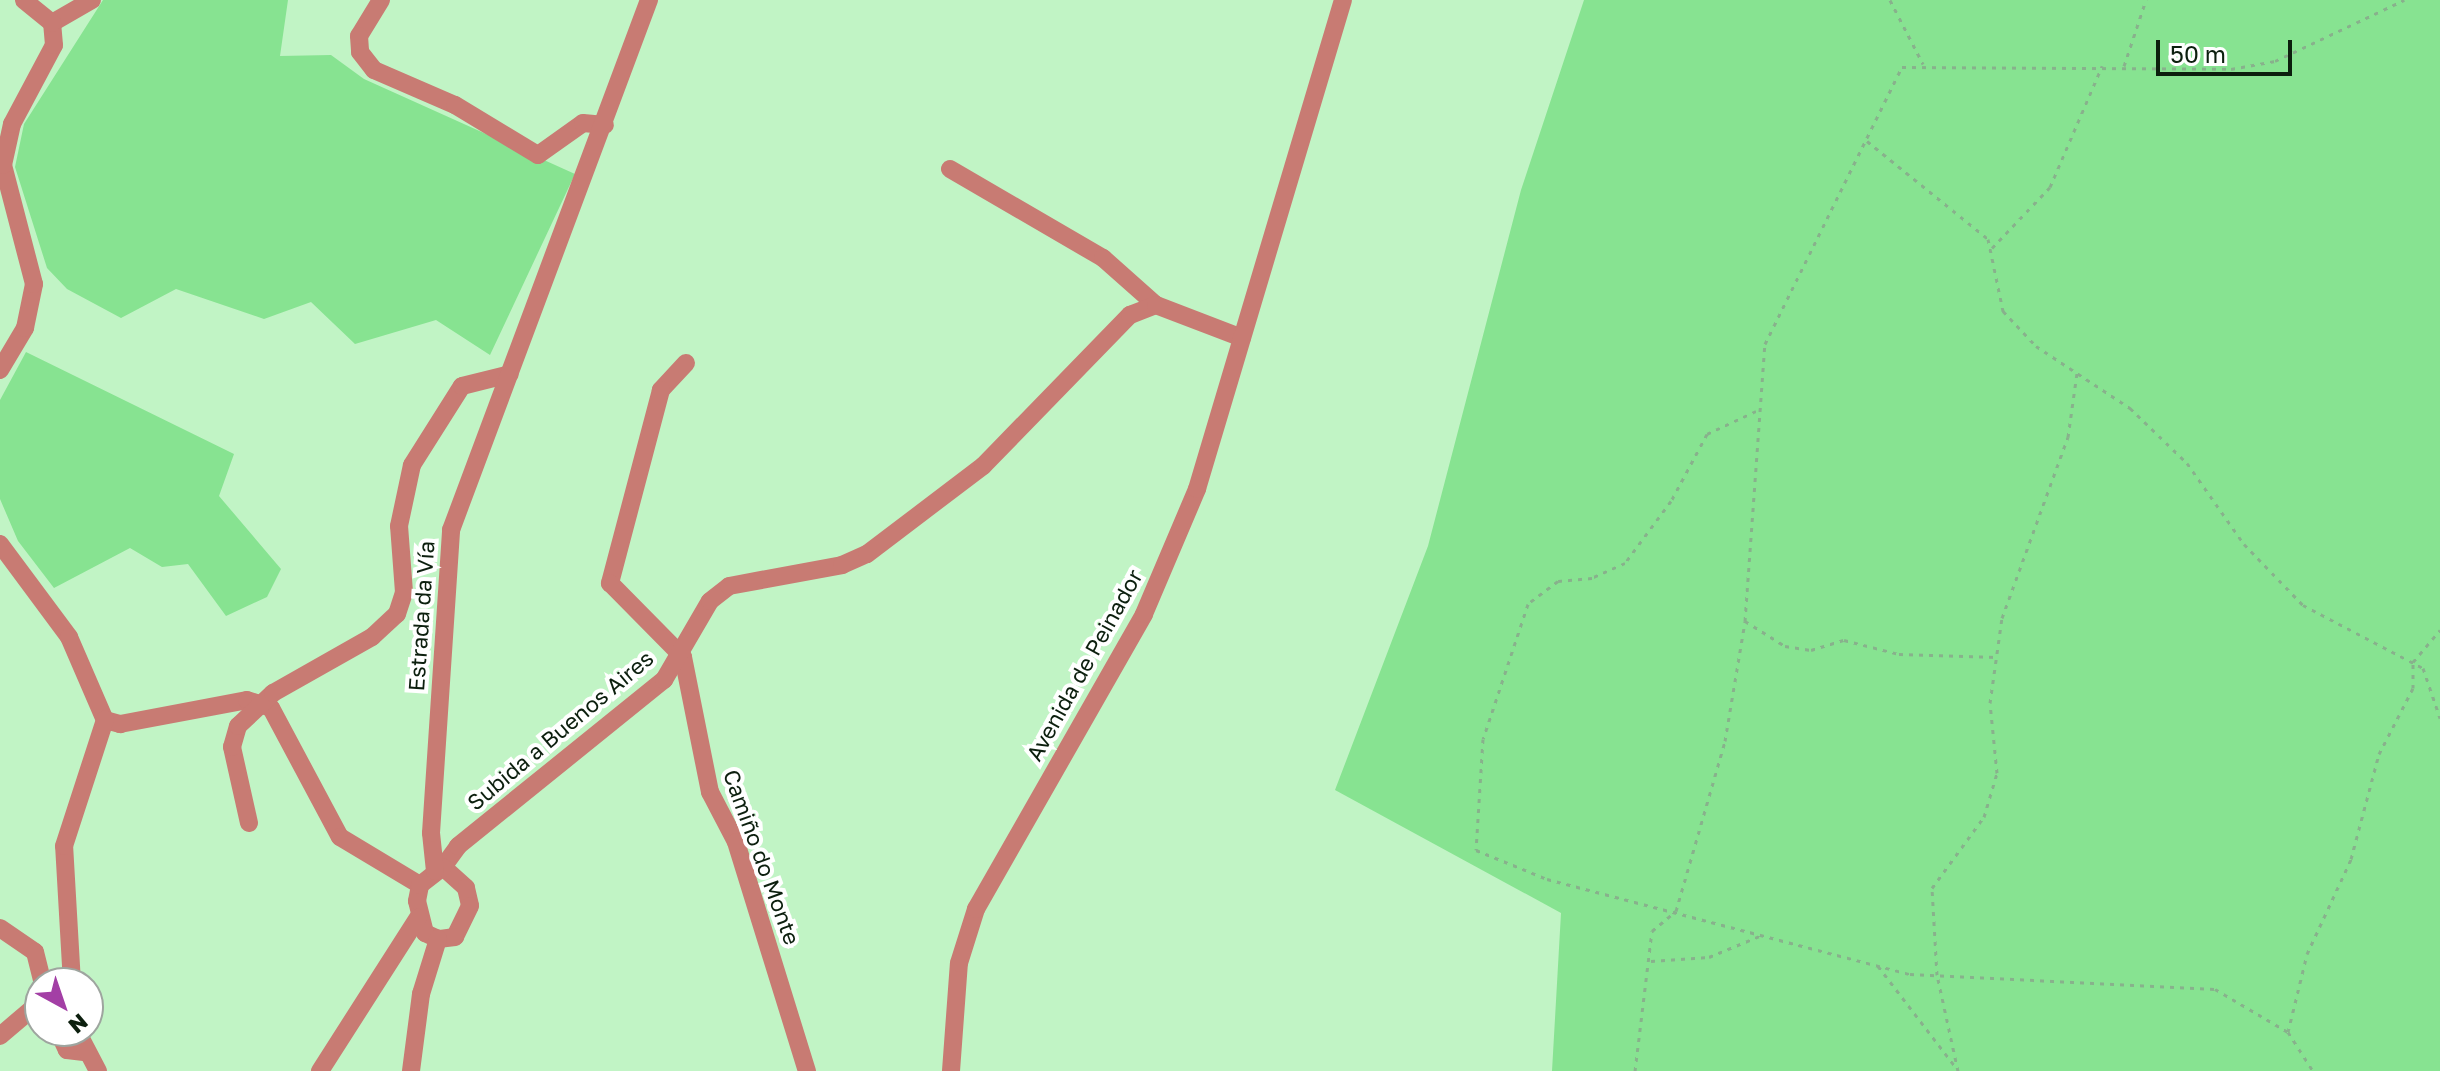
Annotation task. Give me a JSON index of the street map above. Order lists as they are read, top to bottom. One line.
{"streets":{"street":["Estrada da Vía","Avenida de Peinador","Subida a Buenos Aires","Camiño do Monte"]},"crossings":[["Estrada da Vía","Subida a Buenos Aires"],["Subida a Buenos Aires","Camiño do Monte"]],"scale_bar":"50 m","north":"bottom right"}
